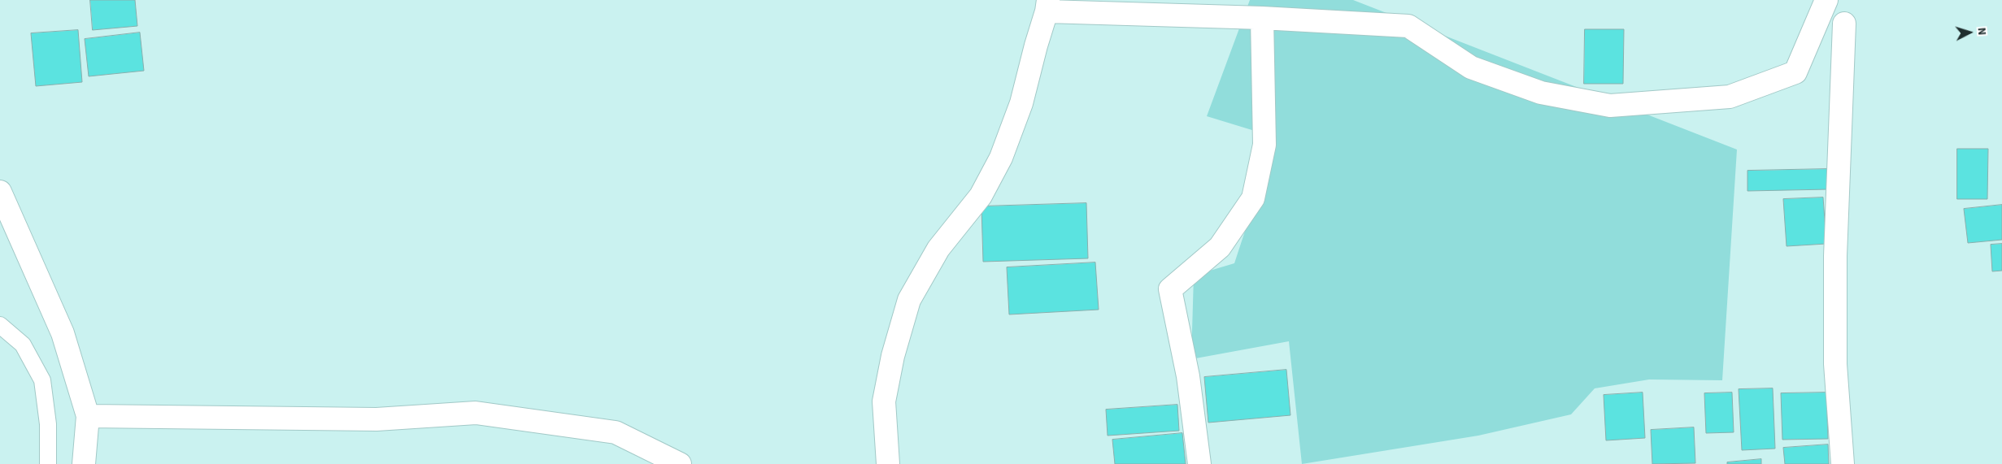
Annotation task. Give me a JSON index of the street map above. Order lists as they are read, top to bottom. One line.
{"north":"right"}
